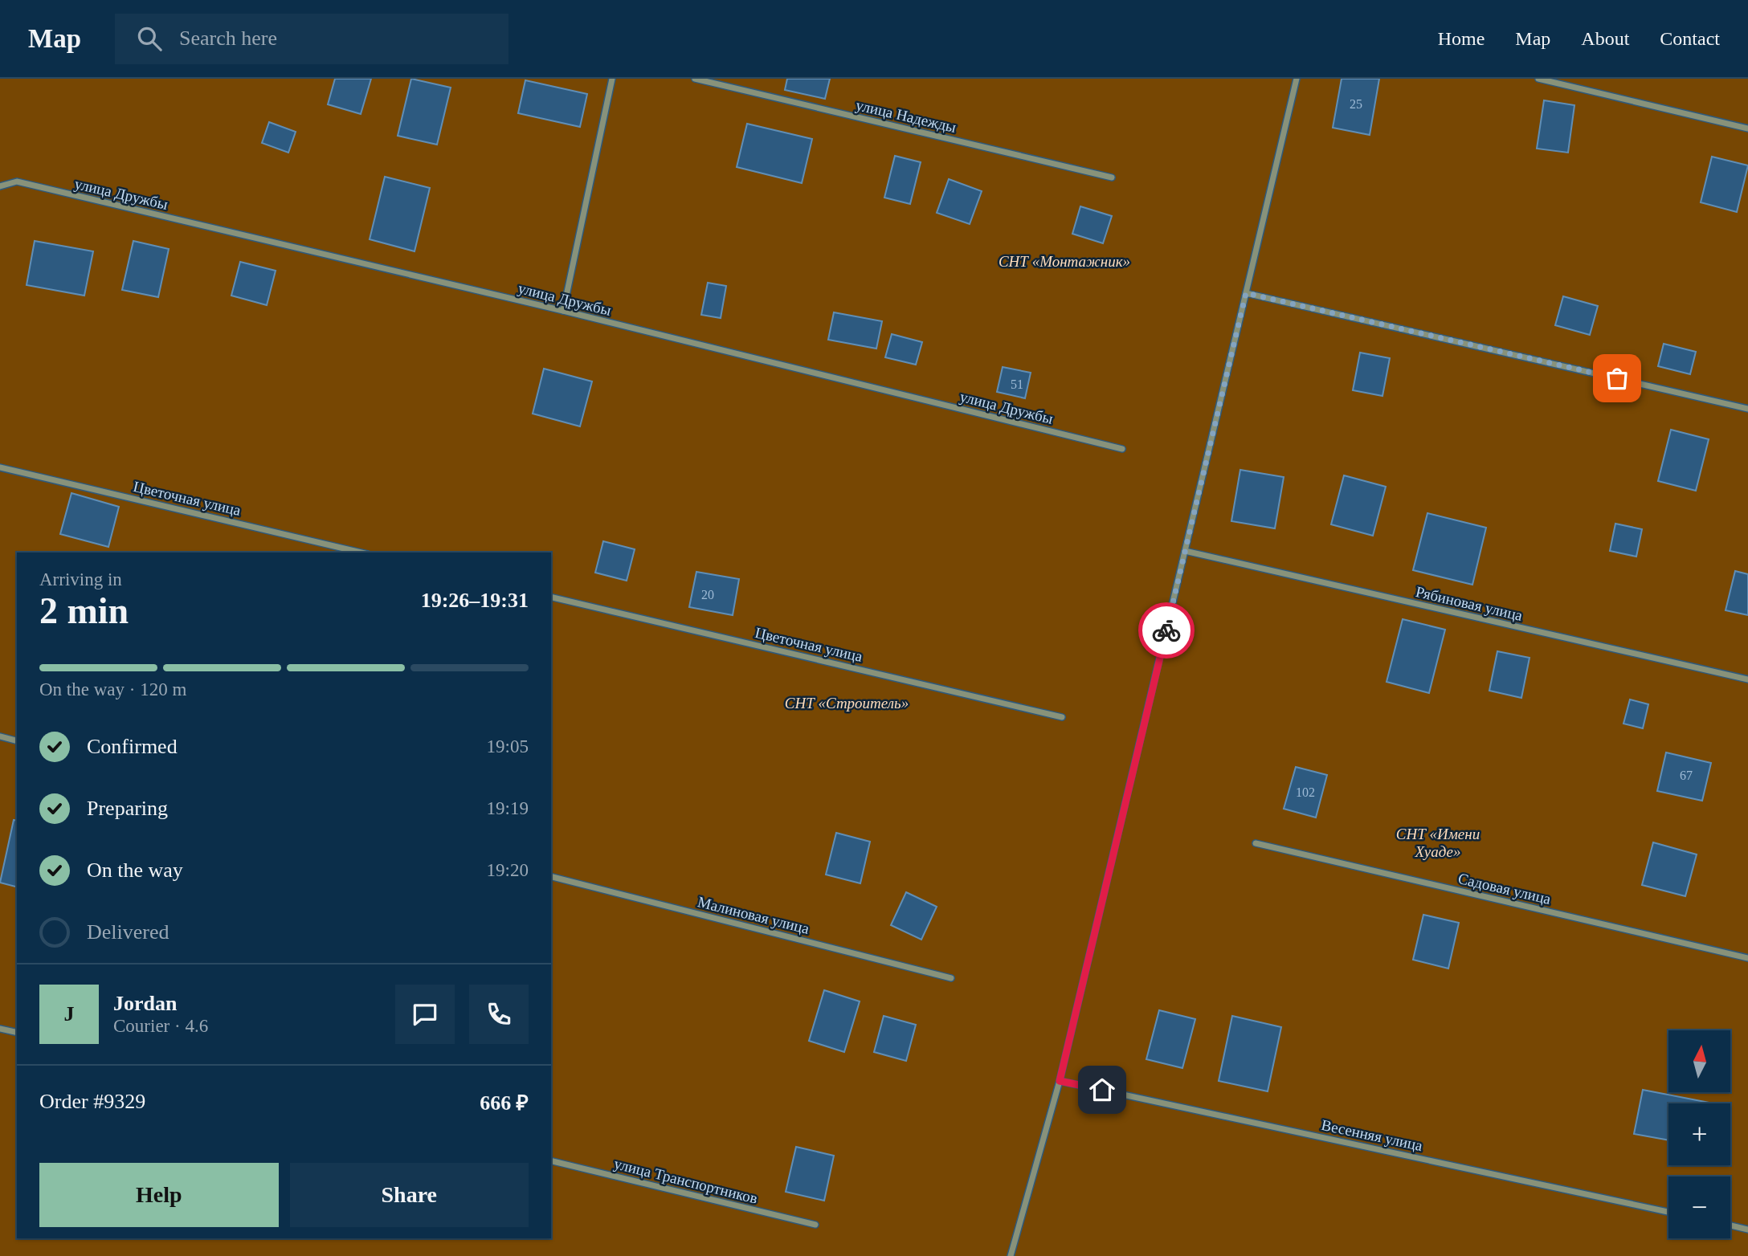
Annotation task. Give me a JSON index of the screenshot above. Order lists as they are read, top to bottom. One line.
{"streets":{"street":["улица Надежды","улица Дружбы","Цветочная улица","Рябиновая улица","Садовая улица","Малиновая улица","Весенняя улица","улица Транспортников"]},"parks":["СНТ «Монтажник»","СНТ «Строитель»","СНТ «Имени Хуаде»"],"house_numbers":["25","51","20","67","102"],"north":"top","page":{"header":"Map","search":"Search here","nav":["Home","Map","About","Contact"],"heading":["2 min","Arriving in","19:26–19:31"],"panel":["Jordan","Courier · 4.6","Order #9329","666 ₽"],"bar":"On the way · 120 m","list":[["Confirmed","19:05"],["Preparing","19:19"],["On the way","19:20"],"Delivered"],"round":"J","map_buttons":["+","−"],"buttons":["Help","Share"]}}
